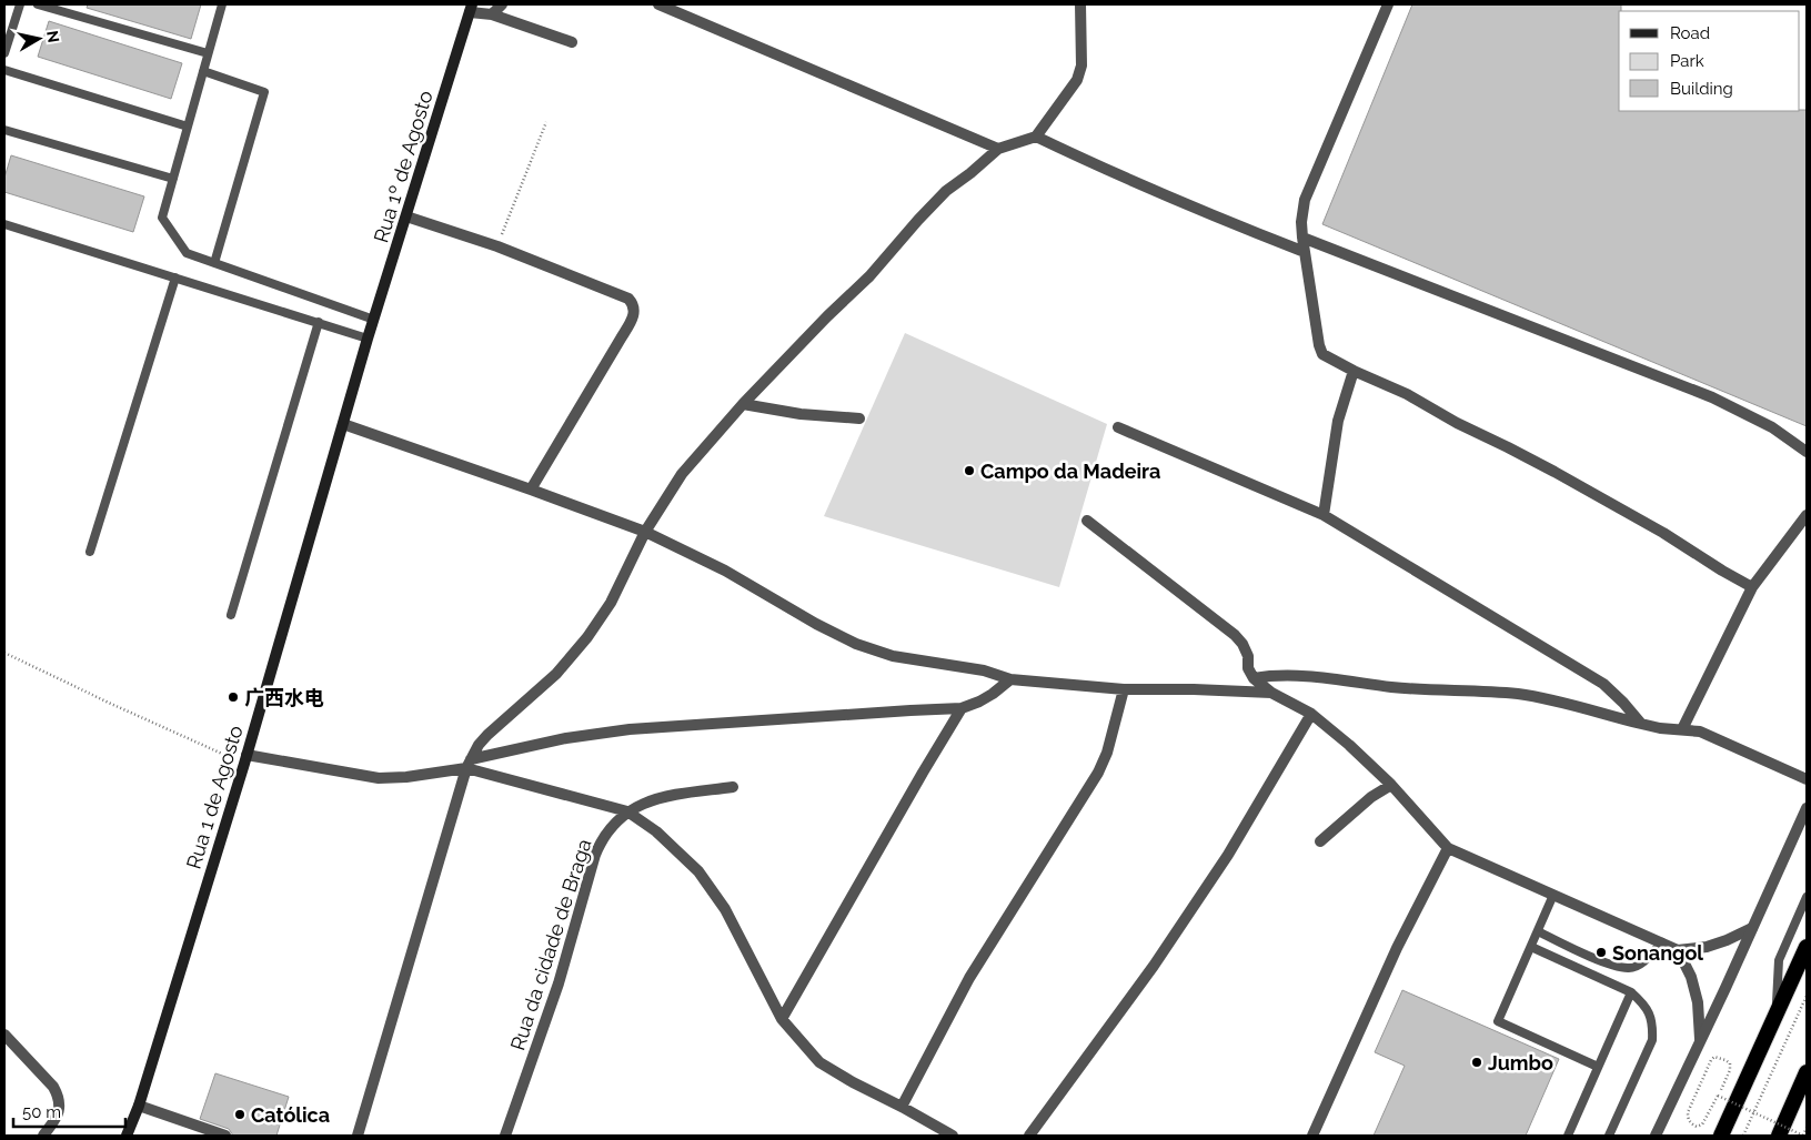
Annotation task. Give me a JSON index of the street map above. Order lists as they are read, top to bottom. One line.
{"streets":{"main road":["Rua 1º de Agosto","Rua 1 de Agosto"],"street":["Rua da cidade de Braga"]},"crossings":[["Rua 1º de Agosto","Rua 1 de Agosto"]],"places":["Campo da Madeira","广西水电","Sonangol","Jumbo","Católica"],"legend":["Road","Park","Building"],"scale_bar":"50 m","north":"right"}
